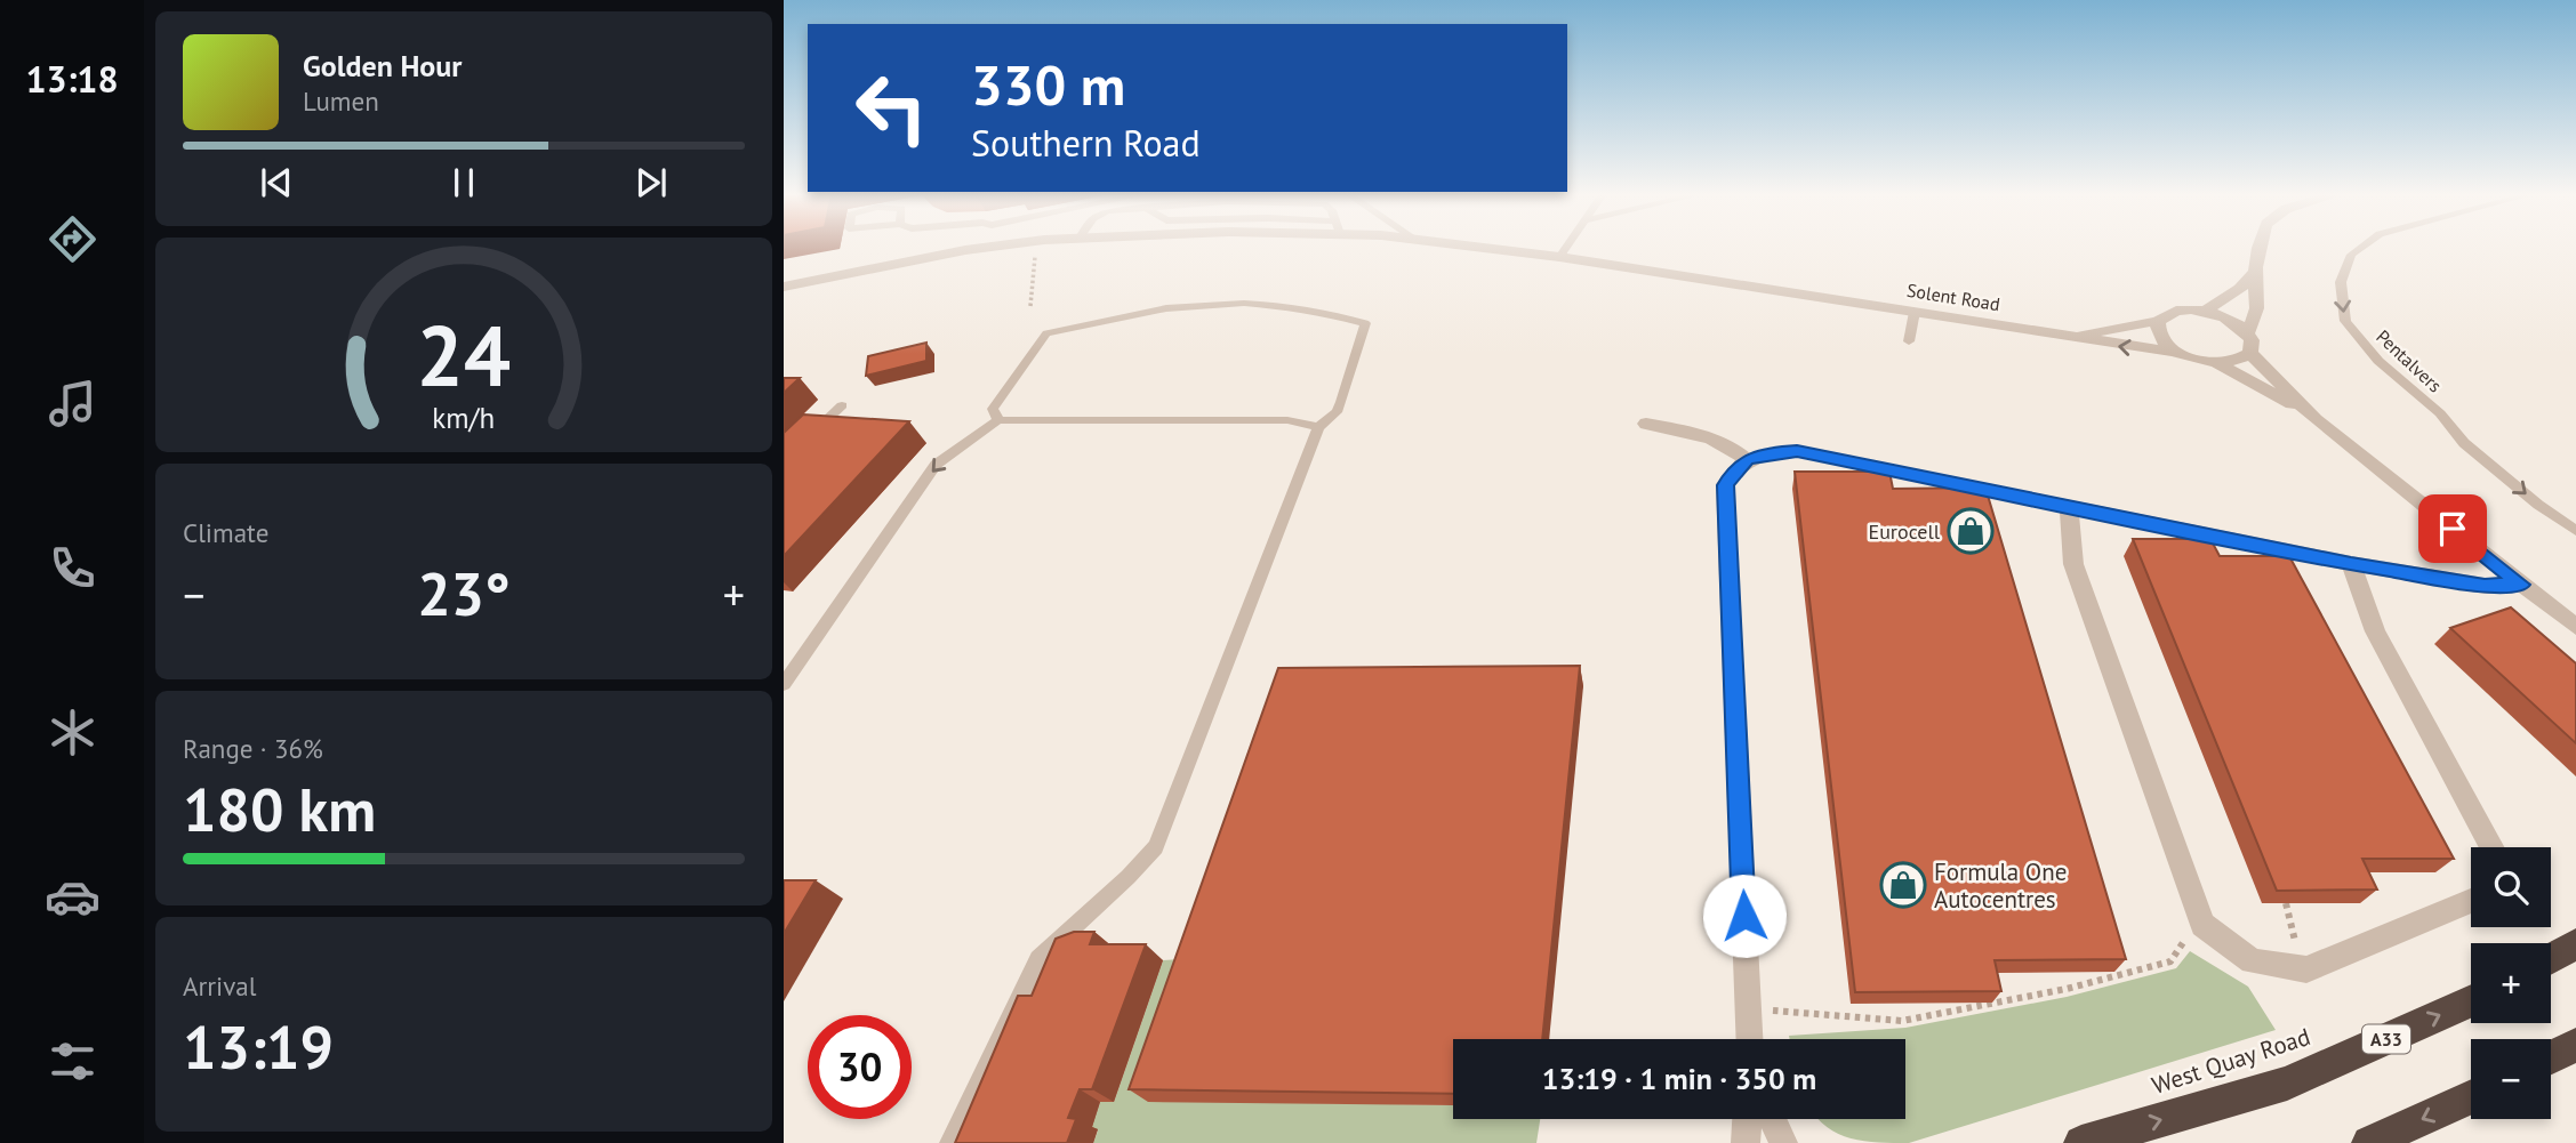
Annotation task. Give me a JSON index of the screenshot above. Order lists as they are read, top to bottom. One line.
{"streets":{"highway":["A33","West Quay Road"],"street":["Solent Road"],"lane":["Pentalvers"]},"one_way":["Pentalvers","West Quay Road"],"places":{"shop":["Eurocell","Formula One Autocentres"]},"page":{"tabs":"13:18","turn":["330 m","Southern Road"],"song":["Golden Hour","Lumen"],"tile":["Climate",["Range · 36%","180 km"],["Arrival","13:19"]],"heat":["−","23°","+"],"map_buttons":["+","−"],"limit":"30","trip":"13:19 · 1 min · 350 m","gauge":["24","km/h"]}}
